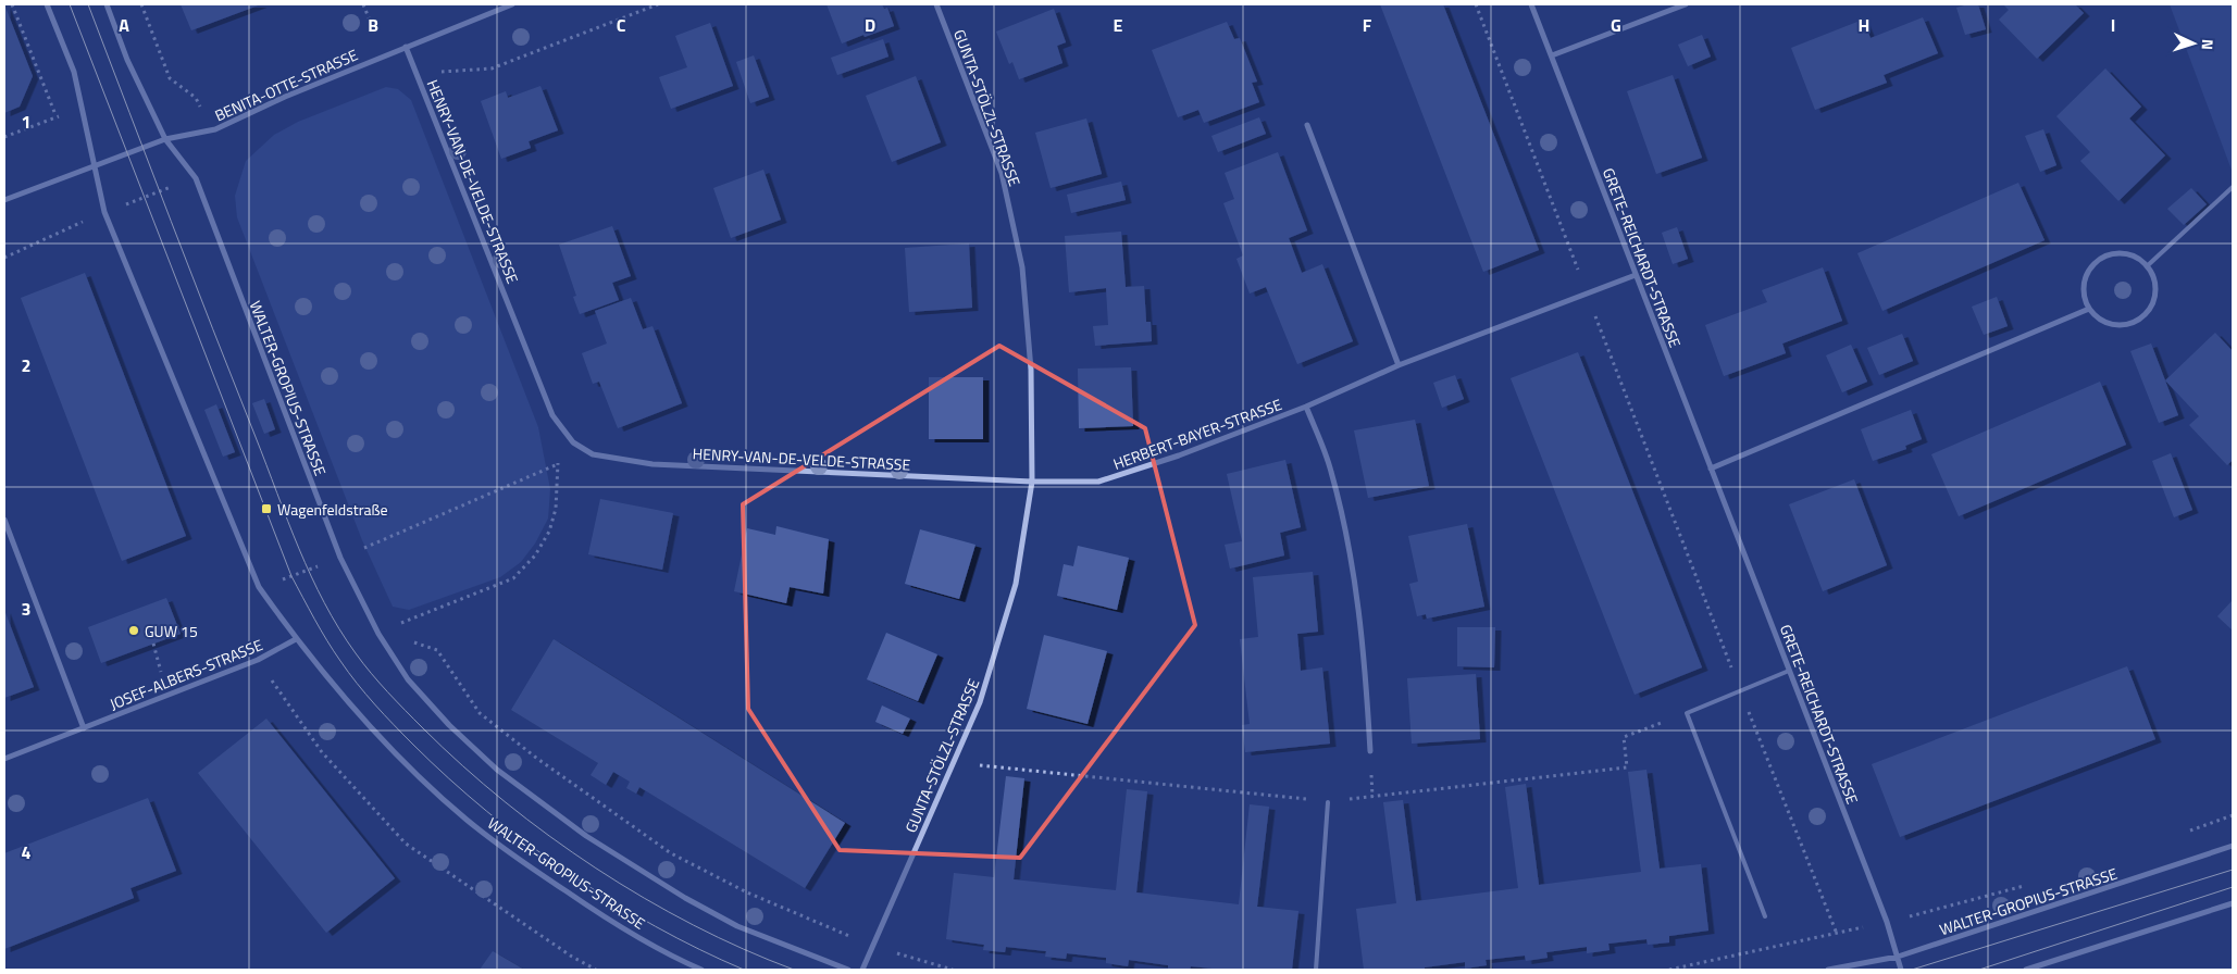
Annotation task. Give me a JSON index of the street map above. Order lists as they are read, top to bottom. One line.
{"streets":{"street":["BENITA-OTTE-STRASSE","GUNTA-STÖLZL-STRASSE","HENRY-VAN-DE-VELDE-STRASSE","GRETE-REICHARDT-STRASSE","WALTER-GROPIUS-STRASSE","HERBERT-BAYER-STRASSE","JOSEF-ALBERS-STRASSE"]},"crossings":[["BENITA-OTTE-STRASSE","HENRY-VAN-DE-VELDE-STRASSE"],["BENITA-OTTE-STRASSE","WALTER-GROPIUS-STRASSE"],["GUNTA-STÖLZL-STRASSE","HENRY-VAN-DE-VELDE-STRASSE"],["GUNTA-STÖLZL-STRASSE","HERBERT-BAYER-STRASSE"],["HENRY-VAN-DE-VELDE-STRASSE","HERBERT-BAYER-STRASSE"],["GRETE-REICHARDT-STRASSE","WALTER-GROPIUS-STRASSE"],["GRETE-REICHARDT-STRASSE","HERBERT-BAYER-STRASSE"],["WALTER-GROPIUS-STRASSE","JOSEF-ALBERS-STRASSE"]],"places":{"transit":["Wagenfeldstraße"],"other":["GUW 15"]},"north":"right","grid":{"columns":["A","B","C","D","E","F","G","H","I"],"rows":["1","2","3","4"]}}
